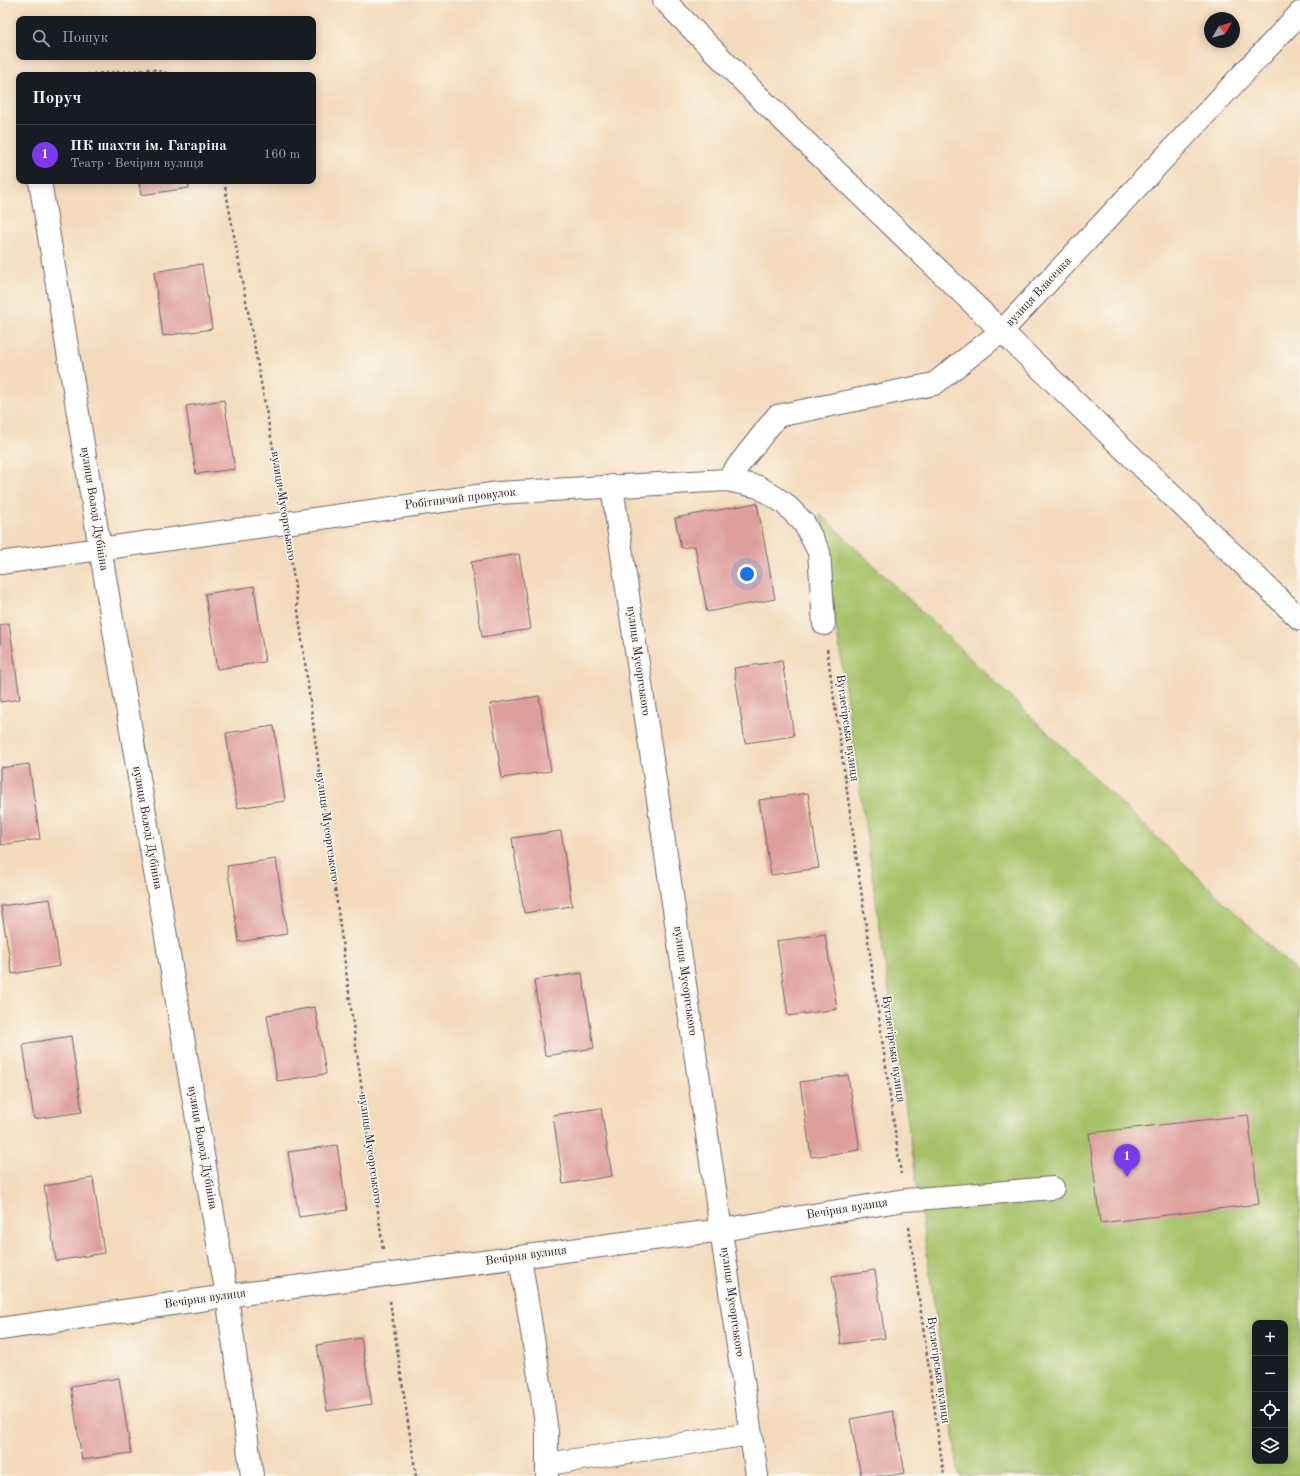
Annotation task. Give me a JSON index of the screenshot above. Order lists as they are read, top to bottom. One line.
{"streets":{"street":["вулиця Власенка","Робітничий провулок","вулиця Мусоргського","вулиця Володі Дубініна","Вечірня вулиця"],"path":["Вуглегірська вулиця"]},"crossings":[["вулиця Власенка","Робітничий провулок"],["Робітничий провулок","вулиця Мусоргського"],["Робітничий провулок","вулиця Володі Дубініна"],["Робітничий провулок","Вуглегірська вулиця"],["вулиця Мусоргського","Вечірня вулиця"],["вулиця Володі Дубініна","Вечірня вулиця"],["Вуглегірська вулиця","Вечірня вулиця"]],"north":"top right","page":{"search":"Пошук","heading":"Поруч","list":[{"mark":"1","name":"ПК шахти ім. Гагаріна","note":"Театр · Вечірня вулиця","value":"160 m"}],"pins":"1","map_buttons":["+","−"]}}
